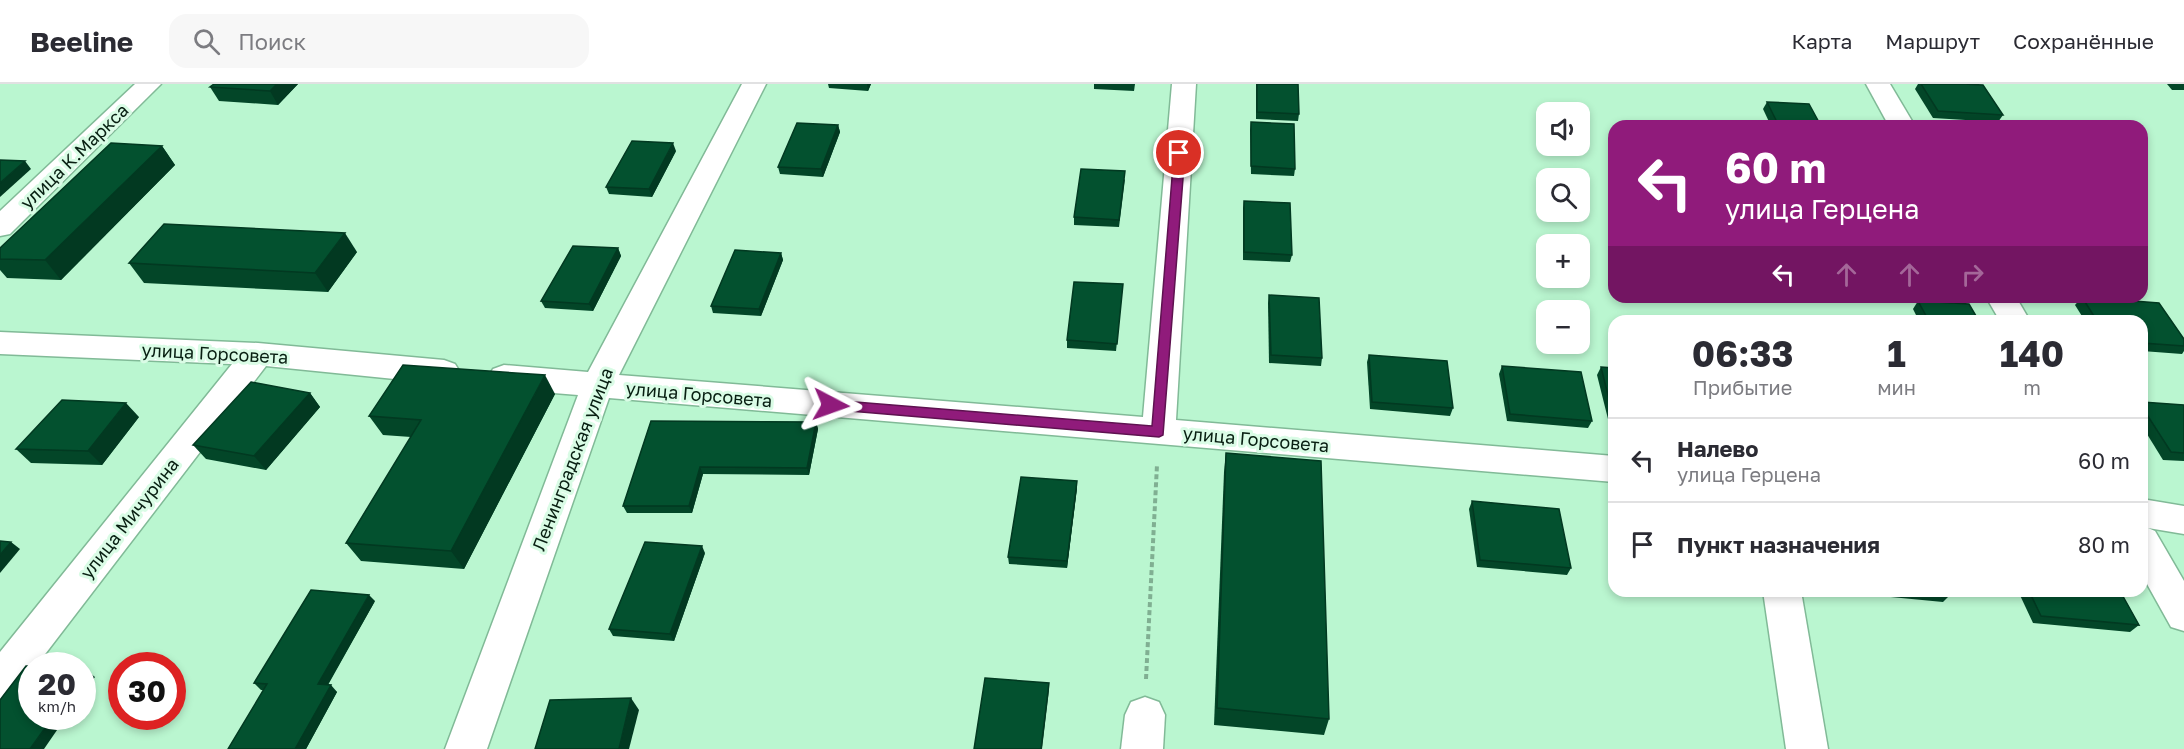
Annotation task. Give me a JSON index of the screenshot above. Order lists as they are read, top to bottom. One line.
{"streets":{"street":["улица К.Маркса","улица Горсовета","Ленинградская улица","улица Мичурина"]},"crossings":[["улица Горсовета","Ленинградская улица"],["улица Горсовета","улица Мичурина"]],"page":{"header":"Beeline","search":"Поиск","nav":["Карта","Маршрут","Сохранённые"],"map_buttons":["+","−"],"turn":["60 m","улица Герцена"],"eta":["06:33","Прибытие","1","мин","140","m"],"list":[{"name":"Налево","note":"улица Герцена","value":"60 m"},{"name":"Пункт назначения","value":"80 m"}],"speed":"20 km/h","limit":"30"}}
